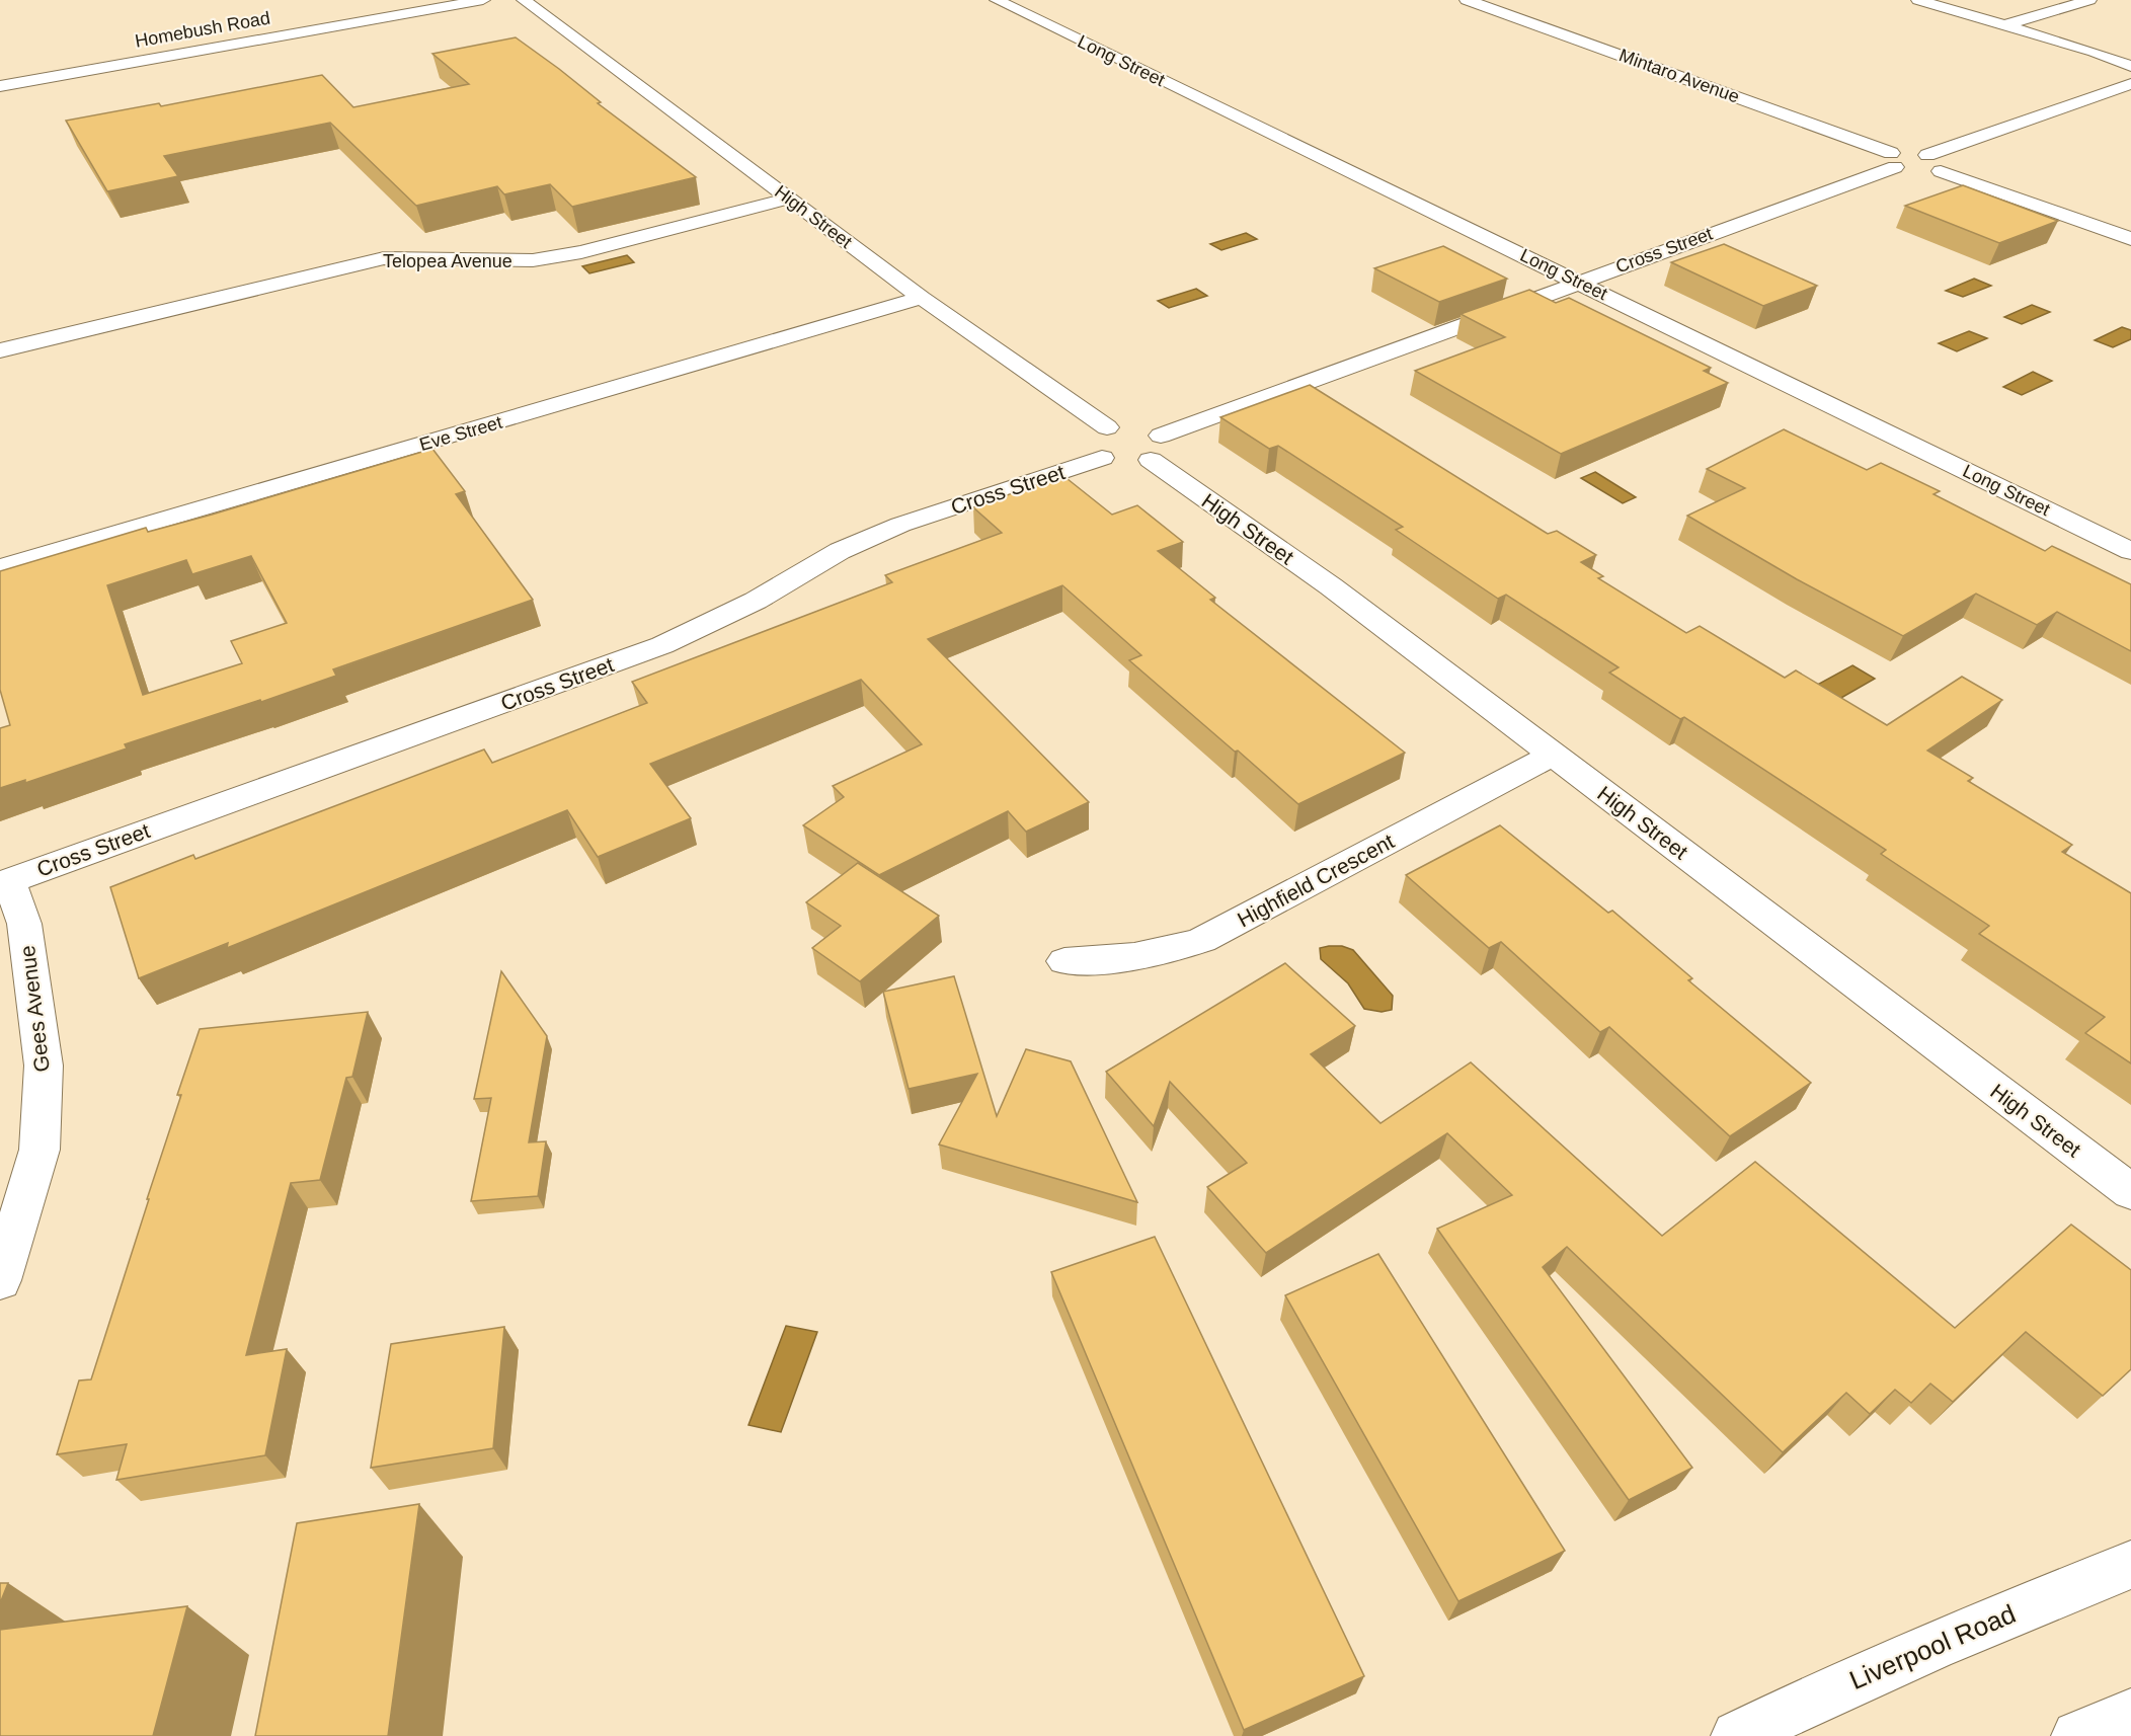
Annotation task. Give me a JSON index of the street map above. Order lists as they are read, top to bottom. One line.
{"streets":{"main road":["Homebush Road","Long Street","Mintaro Avenue","High Street","Cross Street","Telopea Avenue","Eve Street","Highfield Crescent","Gees Avenue","Liverpool Road"]},"crossings":[["Long Street","Cross Street"],["Mintaro Avenue","Cross Street"],["High Street","Cross Street"],["High Street","Telopea Avenue"],["High Street","Eve Street"],["High Street","Highfield Crescent"],["Cross Street","Gees Avenue"]]}
